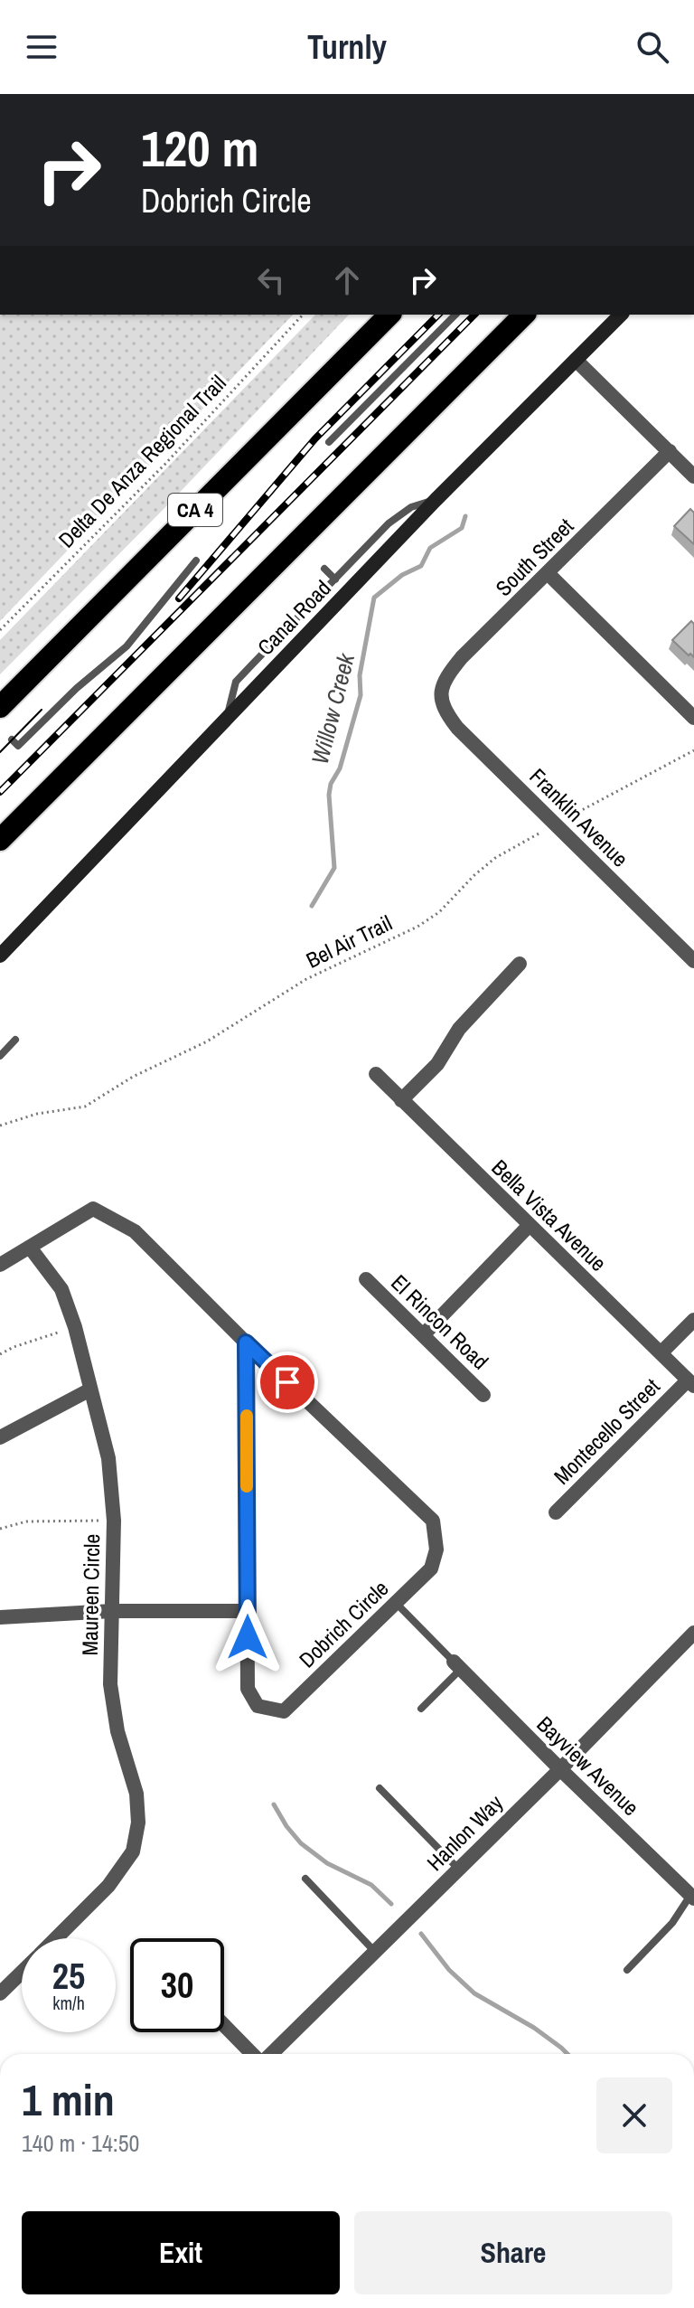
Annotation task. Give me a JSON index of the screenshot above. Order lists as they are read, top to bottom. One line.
{"streets":{"highway":["CA 4"],"street":["South Street","Canal Road","Franklin Avenue","Bella Vista Avenue","El Rincon Road","Montecello Street","Maureen Circle","Dobrich Circle","Bayview Avenue","Hanlon Way"],"path":["Delta De Anza Regional Trail","Bel Air Trail"]},"crossings":[["South Street","Franklin Avenue"],["Franklin Avenue","Bel Air Trail"],["Bella Vista Avenue","Montecello Street"],["Maureen Circle","Dobrich Circle"],["Bayview Avenue","Hanlon Way"]],"water":["Willow Creek"],"page":{"header":"Turnly","turn":["120 m","Dobrich Circle"],"speed":"25 km/h","limit":"30","heading":["1 min","140 m · 14:50"],"buttons":["Exit","Share"]}}
